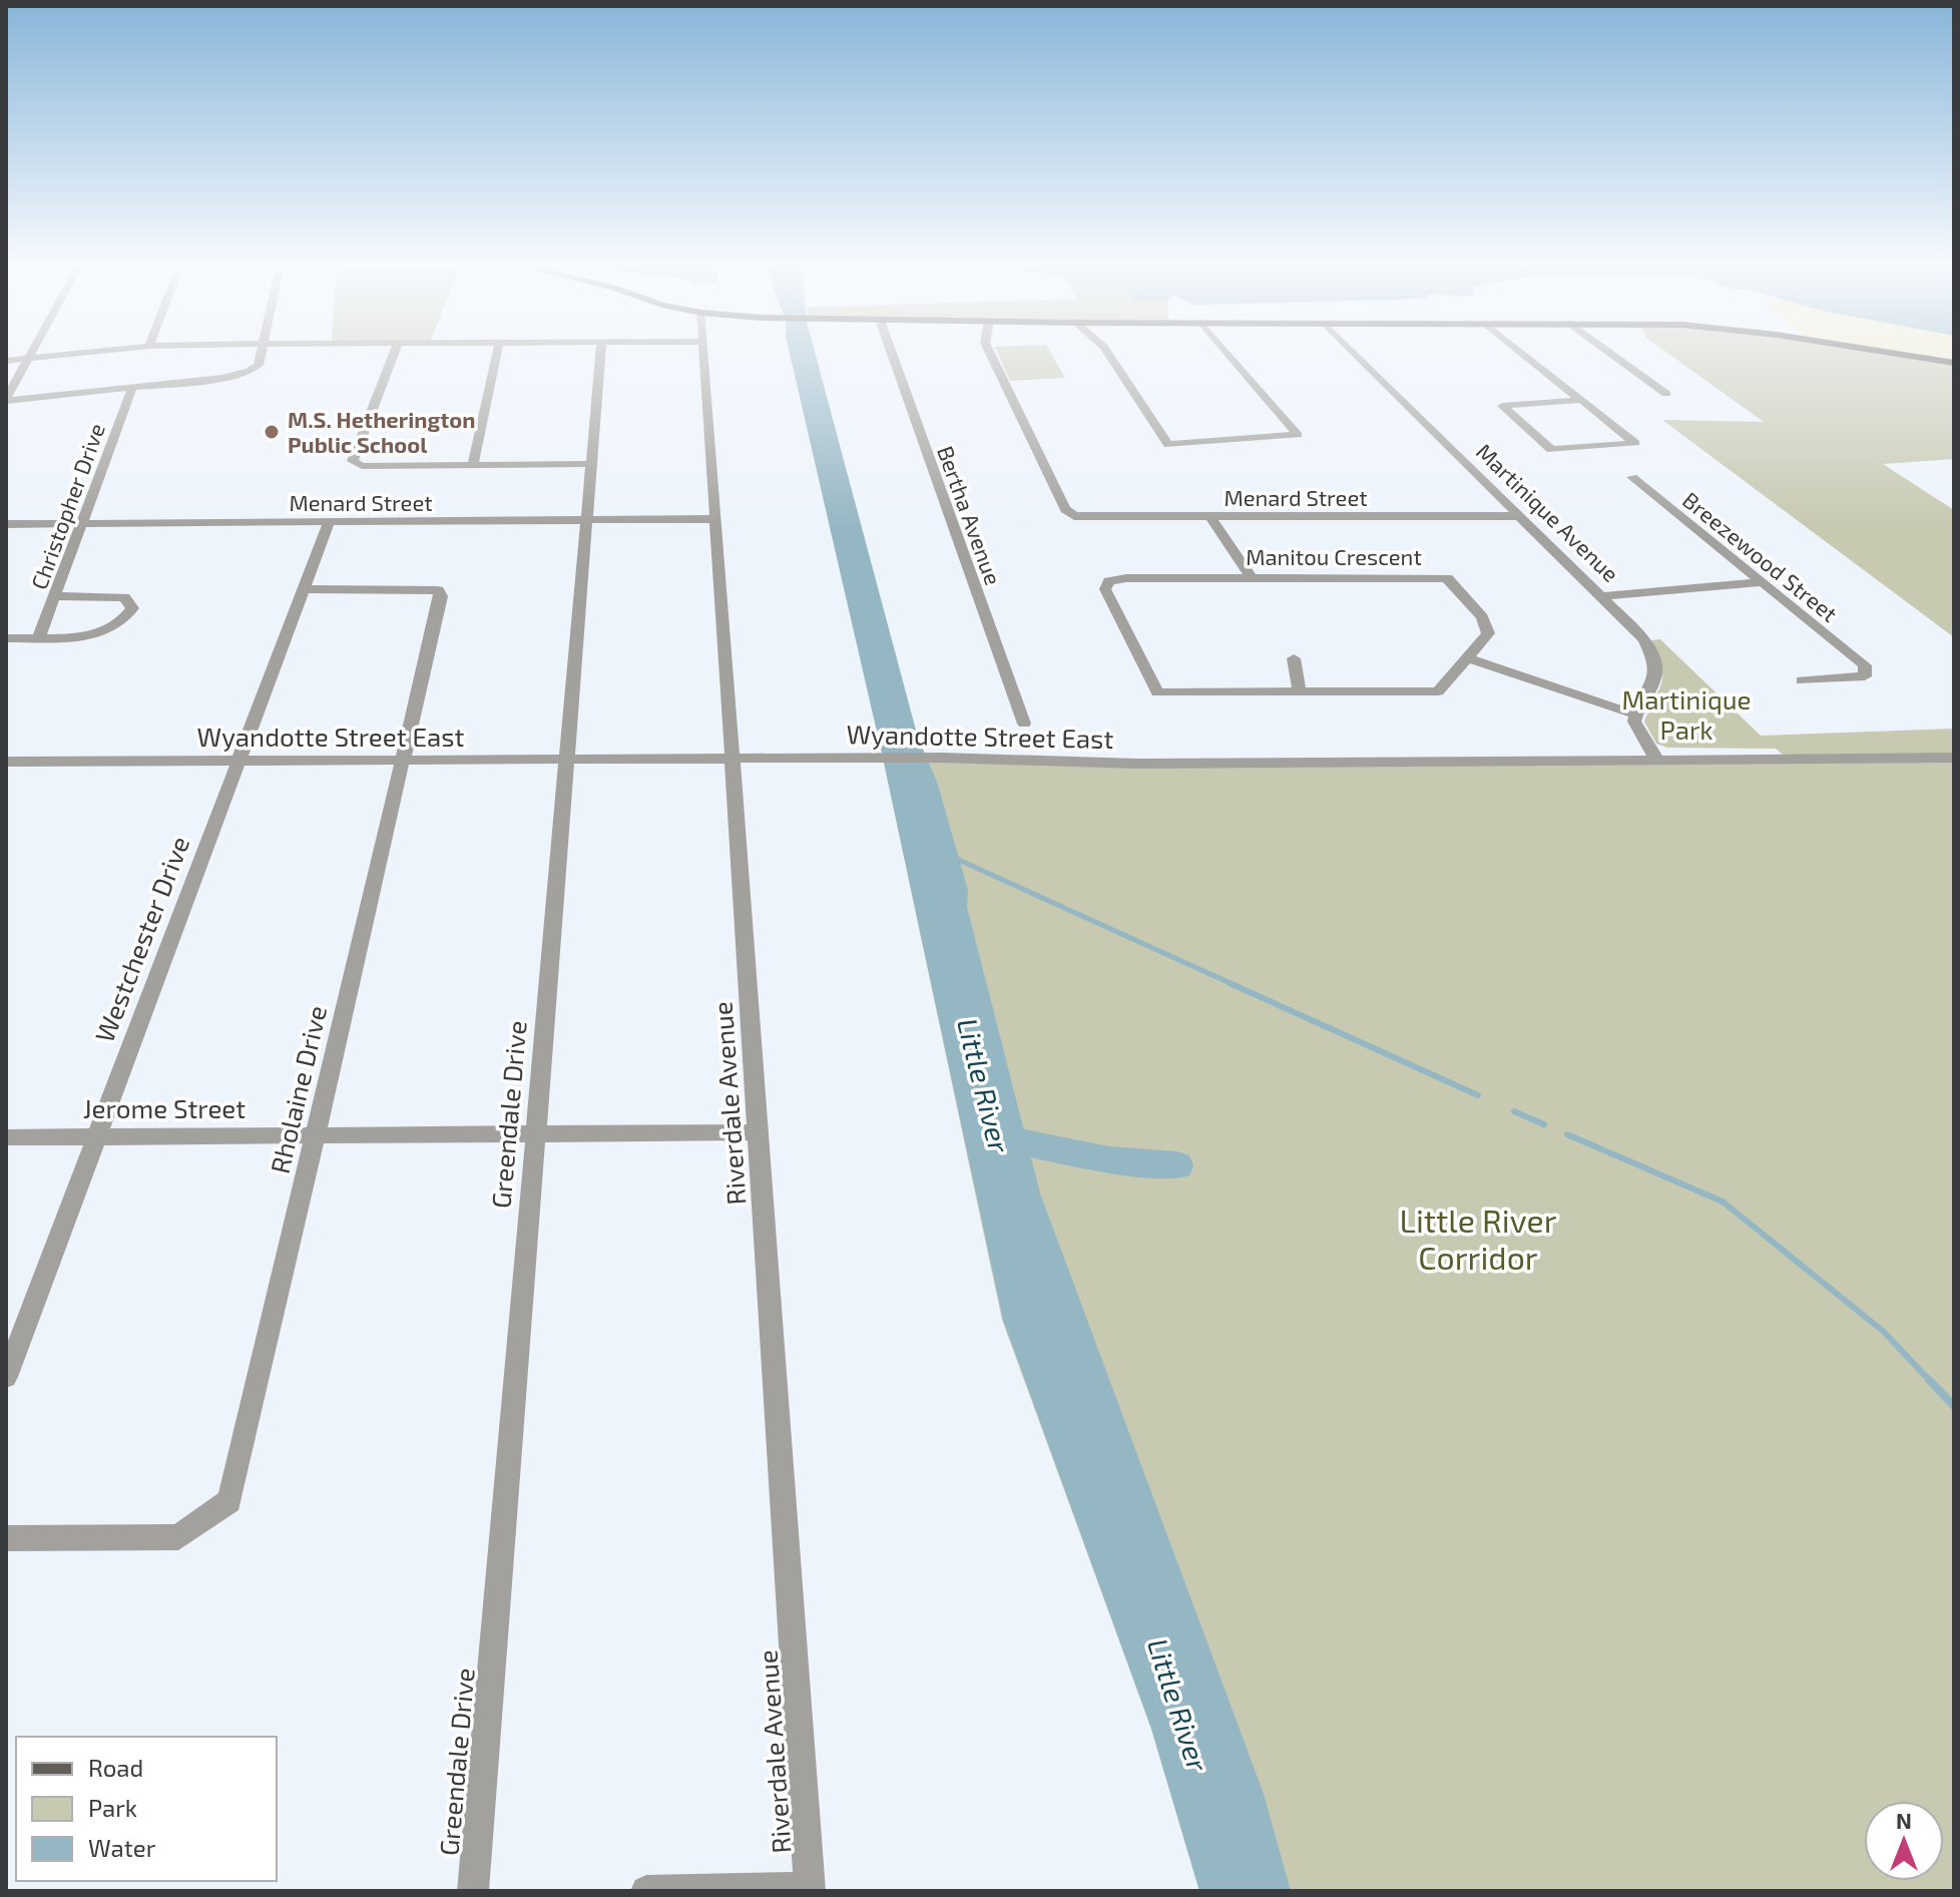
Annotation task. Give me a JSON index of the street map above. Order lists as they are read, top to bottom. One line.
{"streets":{"street":["Menard Street","Christopher Drive","Martinique Avenue","Bertha Avenue","Manitou Crescent","Breezewood Street","Wyandotte Street East","Westchester Drive","Rholaine Drive","Riverdale Avenue","Jerome Street","Greendale Drive"]},"crossings":[["Menard Street","Christopher Drive"],["Menard Street","Martinique Avenue"],["Menard Street","Westchester Drive"],["Menard Street","Riverdale Avenue"],["Menard Street","Greendale Drive"],["Wyandotte Street East","Westchester Drive"],["Wyandotte Street East","Rholaine Drive"],["Wyandotte Street East","Riverdale Avenue"],["Wyandotte Street East","Greendale Drive"],["Westchester Drive","Rholaine Drive"],["Westchester Drive","Jerome Street"],["Rholaine Drive","Jerome Street"],["Riverdale Avenue","Jerome Street"],["Jerome Street","Greendale Drive"]],"water":["Little River"],"parks":["Martinique Park","Little River Corridor"],"places":["M.S. Hetherington Public School"],"legend":["Road","Park","Water"],"north":"top"}
